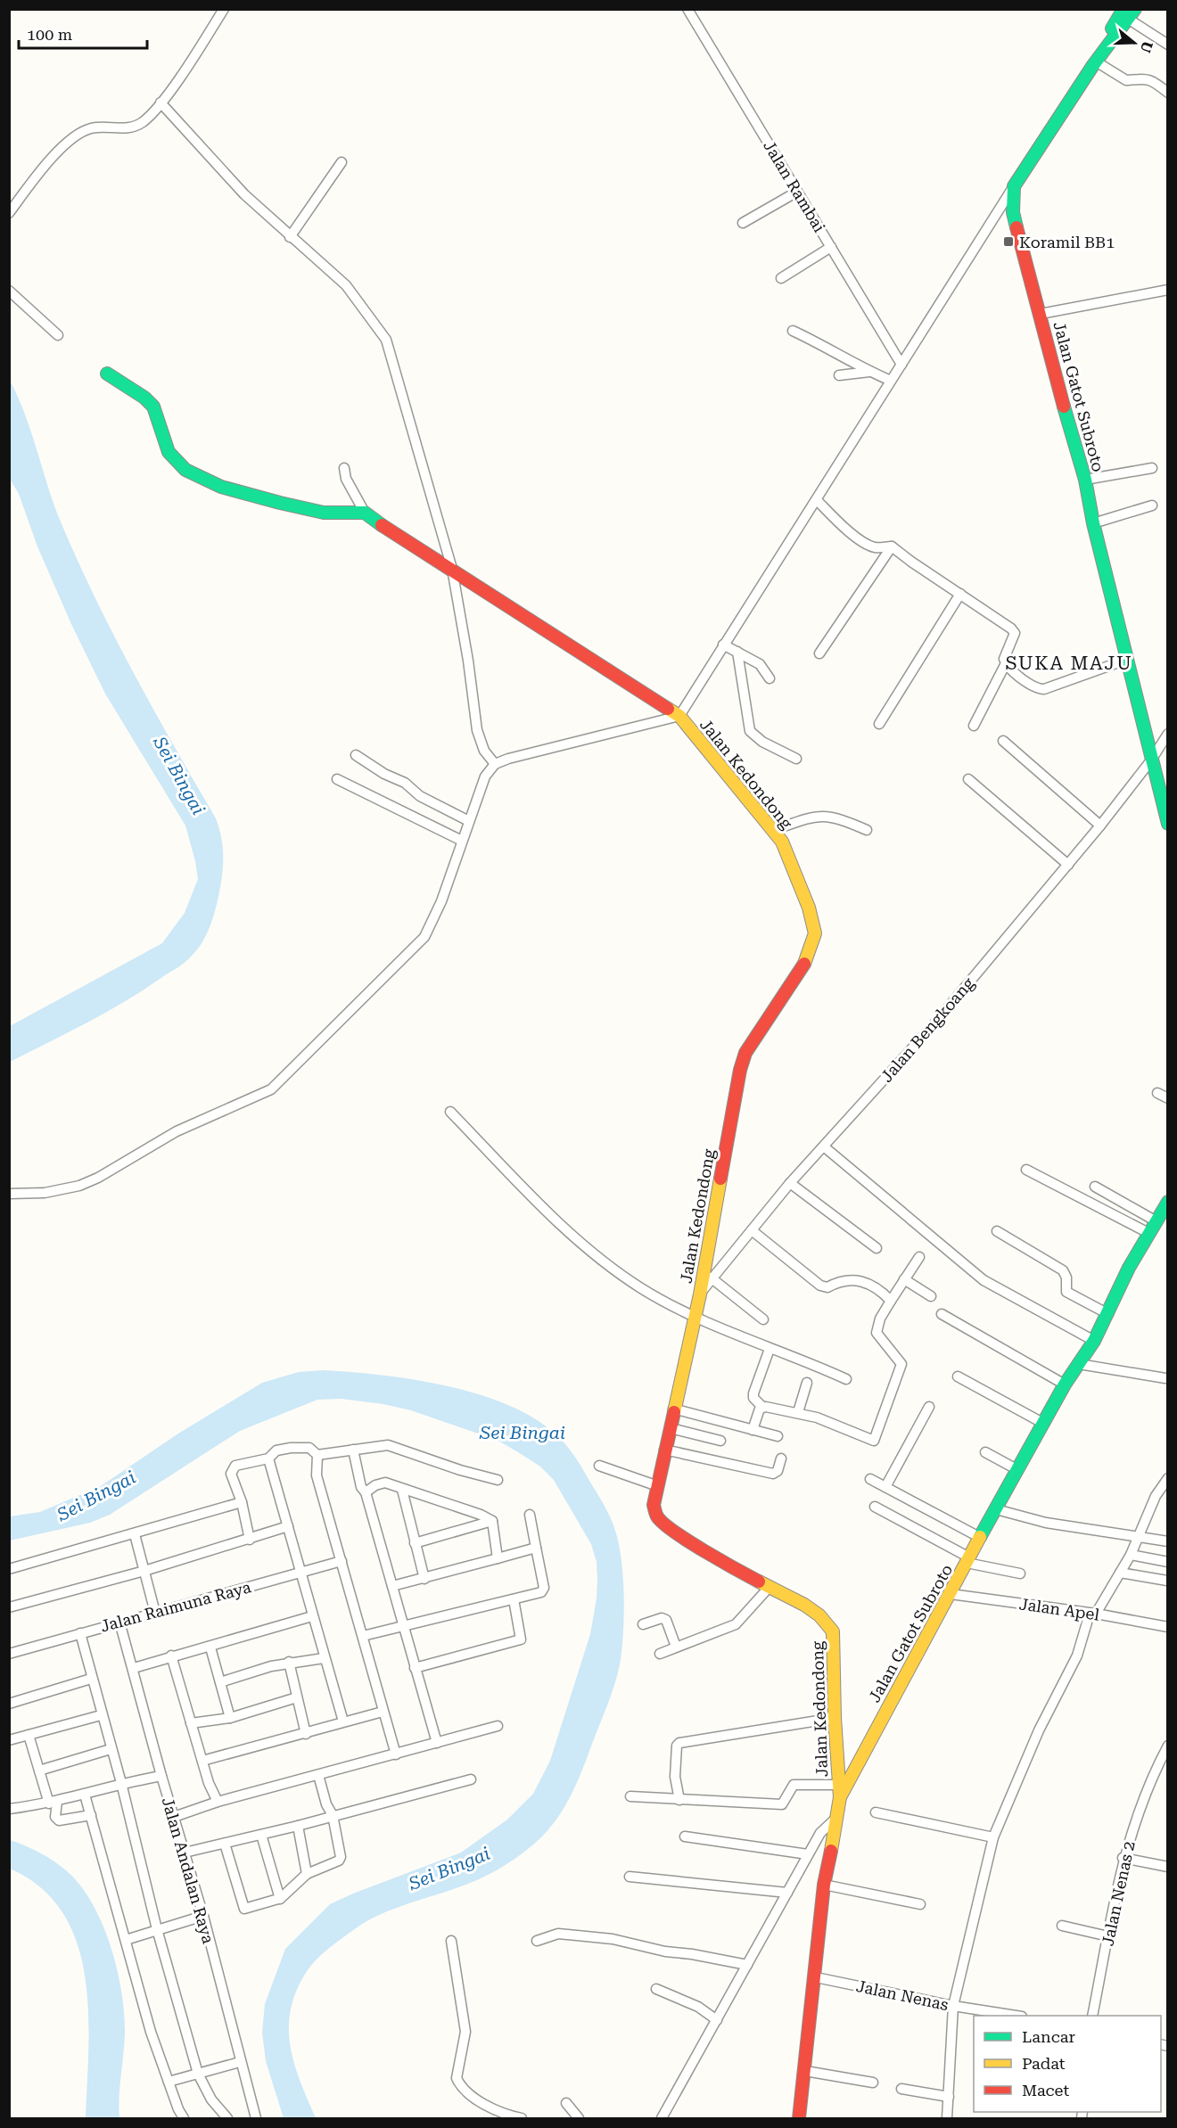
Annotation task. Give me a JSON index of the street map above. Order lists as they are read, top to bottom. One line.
{"streets":{"street":["Jalan Rambai","Jalan Gatot Subroto","Jalan Kedondong","Jalan Bengkoang","Jalan Raimuna Raya","Jalan Apel","Jalan Andalan Raya","Jalan Nenas 2","Jalan Nenas"]},"crossings":[["Jalan Gatot Subroto","Jalan Kedondong"],["Jalan Gatot Subroto","Jalan Bengkoang"],["Jalan Gatot Subroto","Jalan Apel"],["Jalan Gatot Subroto","Jalan Nenas"],["Jalan Kedondong","Jalan Bengkoang"],["Jalan Raimuna Raya","Jalan Andalan Raya"]],"districts":["SUKA MAJU"],"water":["Sei Bingai"],"places":{"transit":["Koramil BB1"]},"legend":["Lancar","Padat","Macet"],"scale_bar":"100 m","north":"right"}
